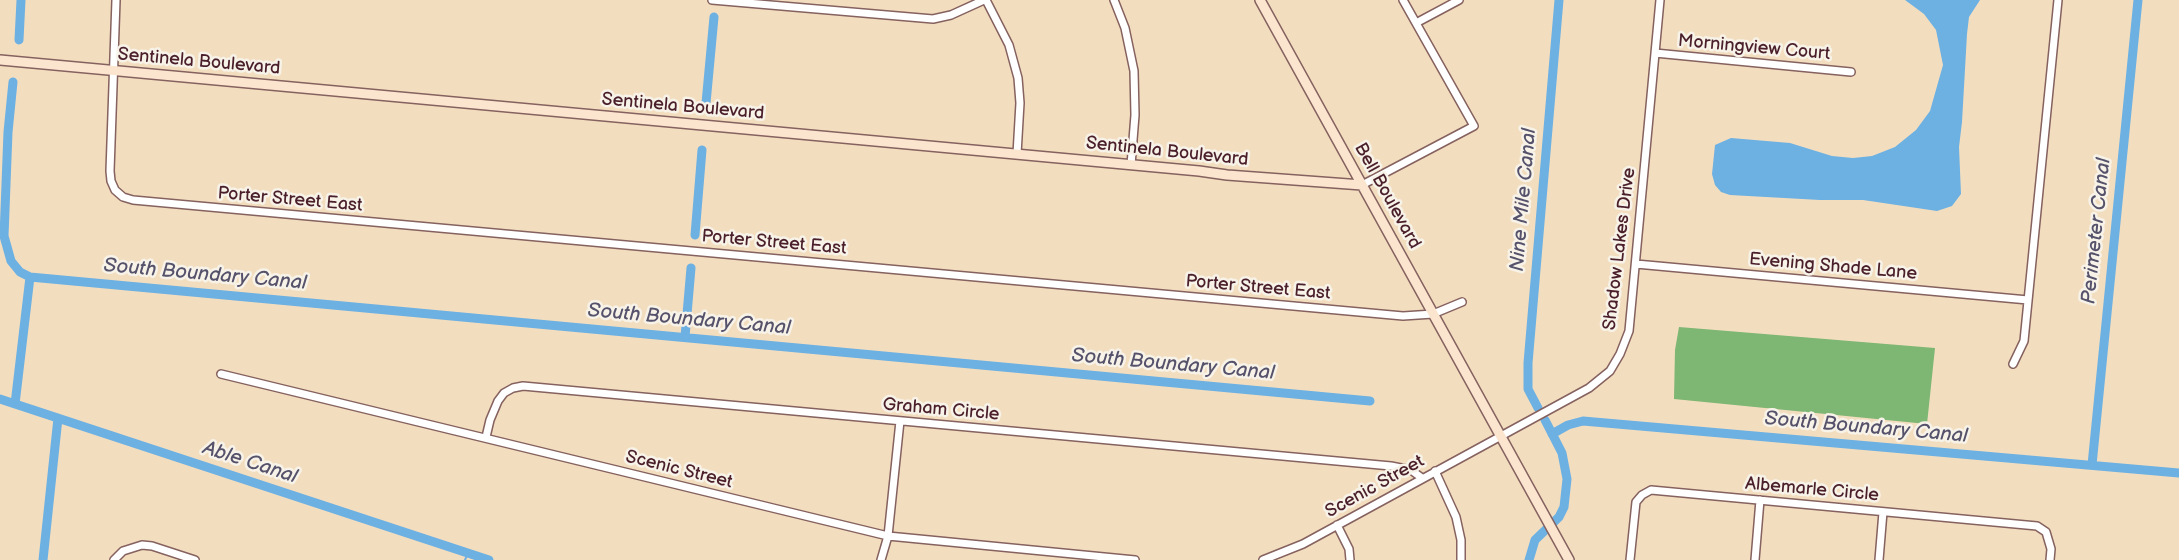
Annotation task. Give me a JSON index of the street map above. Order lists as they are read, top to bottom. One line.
{"streets":{"street":["Morningview Court","Sentinela Boulevard","Bell Boulevard","Porter Street East","Shadow Lakes Drive","Evening Shade Lane","Graham Circle","Scenic Street","Albemarle Circle"]},"crossings":[["Morningview Court","Shadow Lakes Drive"],["Sentinela Boulevard","Bell Boulevard"],["Sentinela Boulevard","Porter Street East"],["Bell Boulevard","Porter Street East"],["Bell Boulevard","Shadow Lakes Drive"],["Bell Boulevard","Scenic Street"],["Shadow Lakes Drive","Evening Shade Lane"],["Shadow Lakes Drive","Scenic Street"],["Graham Circle","Scenic Street"]],"water":["Nine Mile Canal","Perimeter Canal","South Boundary Canal","Able Canal"]}
